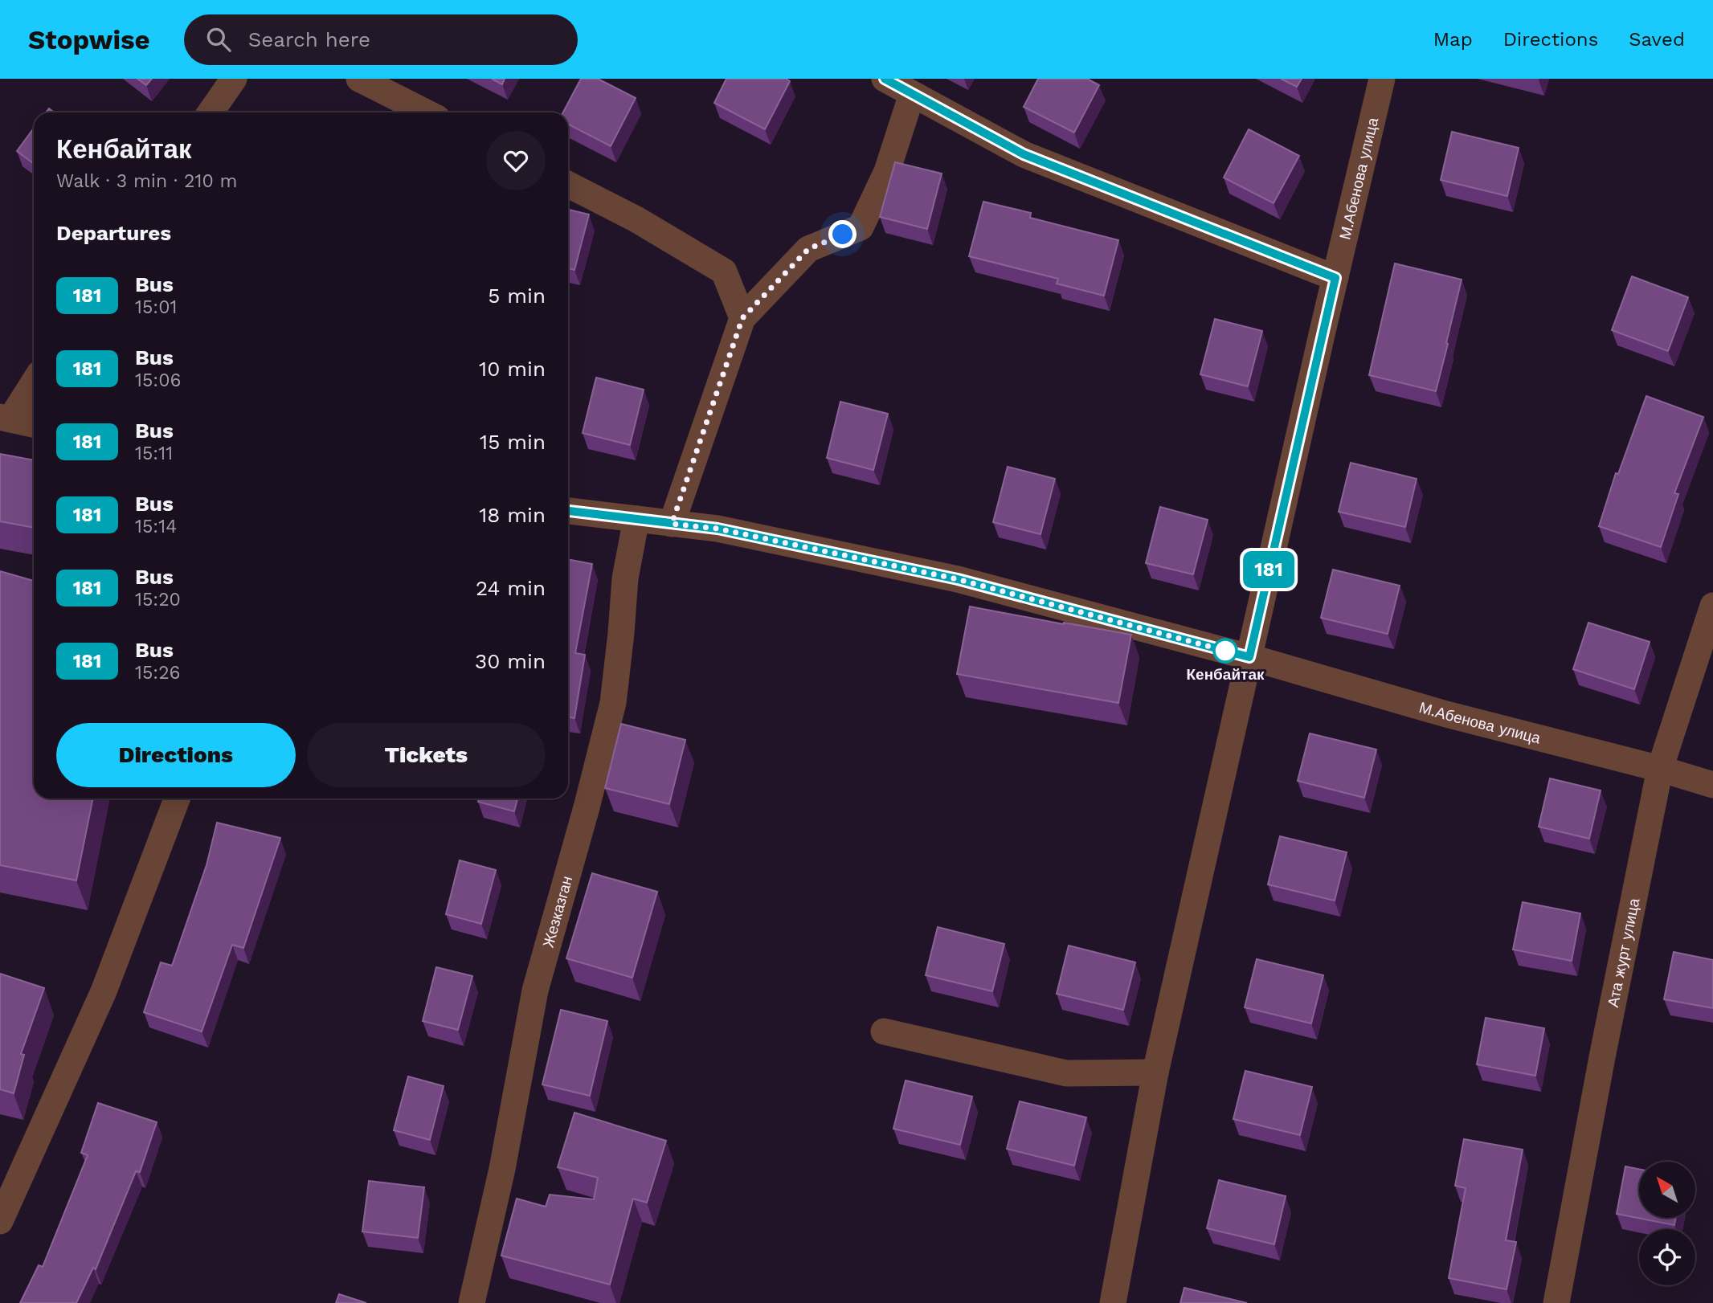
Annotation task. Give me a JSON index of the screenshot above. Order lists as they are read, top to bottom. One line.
{"streets":{"street":["М.Абенова улица","Жезказган","Ата журт улица"]},"crossings":[["М.Абенова улица","Жезказган"],["М.Абенова улица","Ата журт улица"]],"places":["Кенбайтак"],"lines":["bus line 181"],"north":"top left","page":{"header":"Stopwise","search":"Search here","nav":["Map","Directions","Saved"],"on_map":"181","heading":[["Кенбайтак","Walk · 3 min · 210 m"],"Departures"],"list":[{"mark":"181","name":"Bus","note":"15:01","value":"5 min"},{"mark":"181","name":"Bus","note":"15:06","value":"10 min"},{"mark":"181","name":"Bus","note":"15:11","value":"15 min"},{"mark":"181","name":"Bus","note":"15:14","value":"18 min"},{"mark":"181","name":"Bus","note":"15:20","value":"24 min"},{"mark":"181","name":"Bus","note":"15:26","value":"30 min"}],"buttons":["Directions","Tickets"]}}
